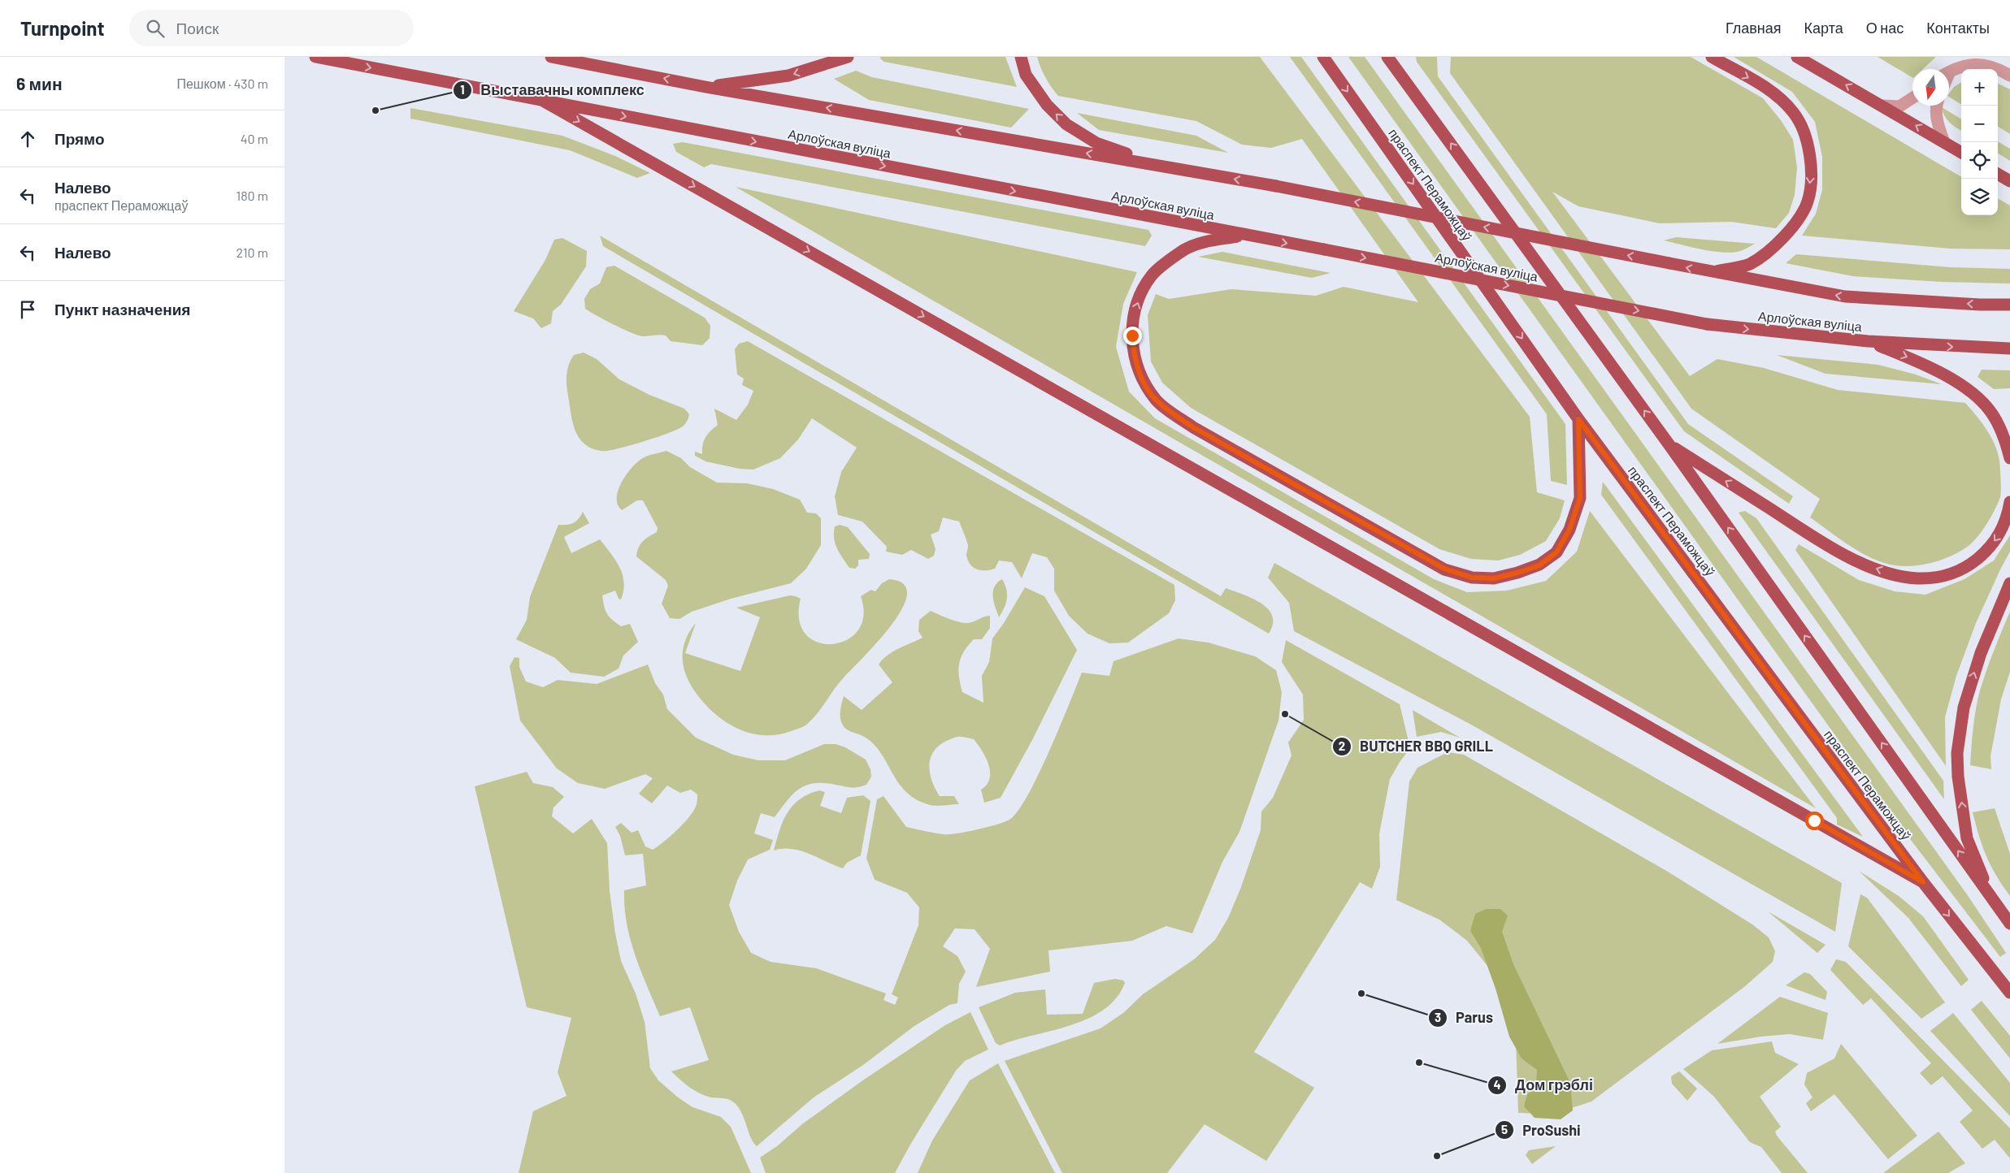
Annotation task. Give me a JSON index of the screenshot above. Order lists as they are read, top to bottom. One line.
{"streets":{"main road":["Арлоўская вуліца","праспект Пераможцаў"]},"places":["Выставачны комплекс","BUTCHER BBQ GRILL","Parus","Дом грэблі","ProSushi"],"north":"bottom","page":{"header":"Turnpoint","search":"Поиск","nav":["Главная","Карта","О нас","Контакты"],"heading":["6 мин","Пешком · 430 m"],"map_buttons":["+","−"],"list":[["Прямо","40 m"],["Налево","праспект Пераможцаў","180 m"],["Налево","210 m"],"Пункт назначения"]}}
